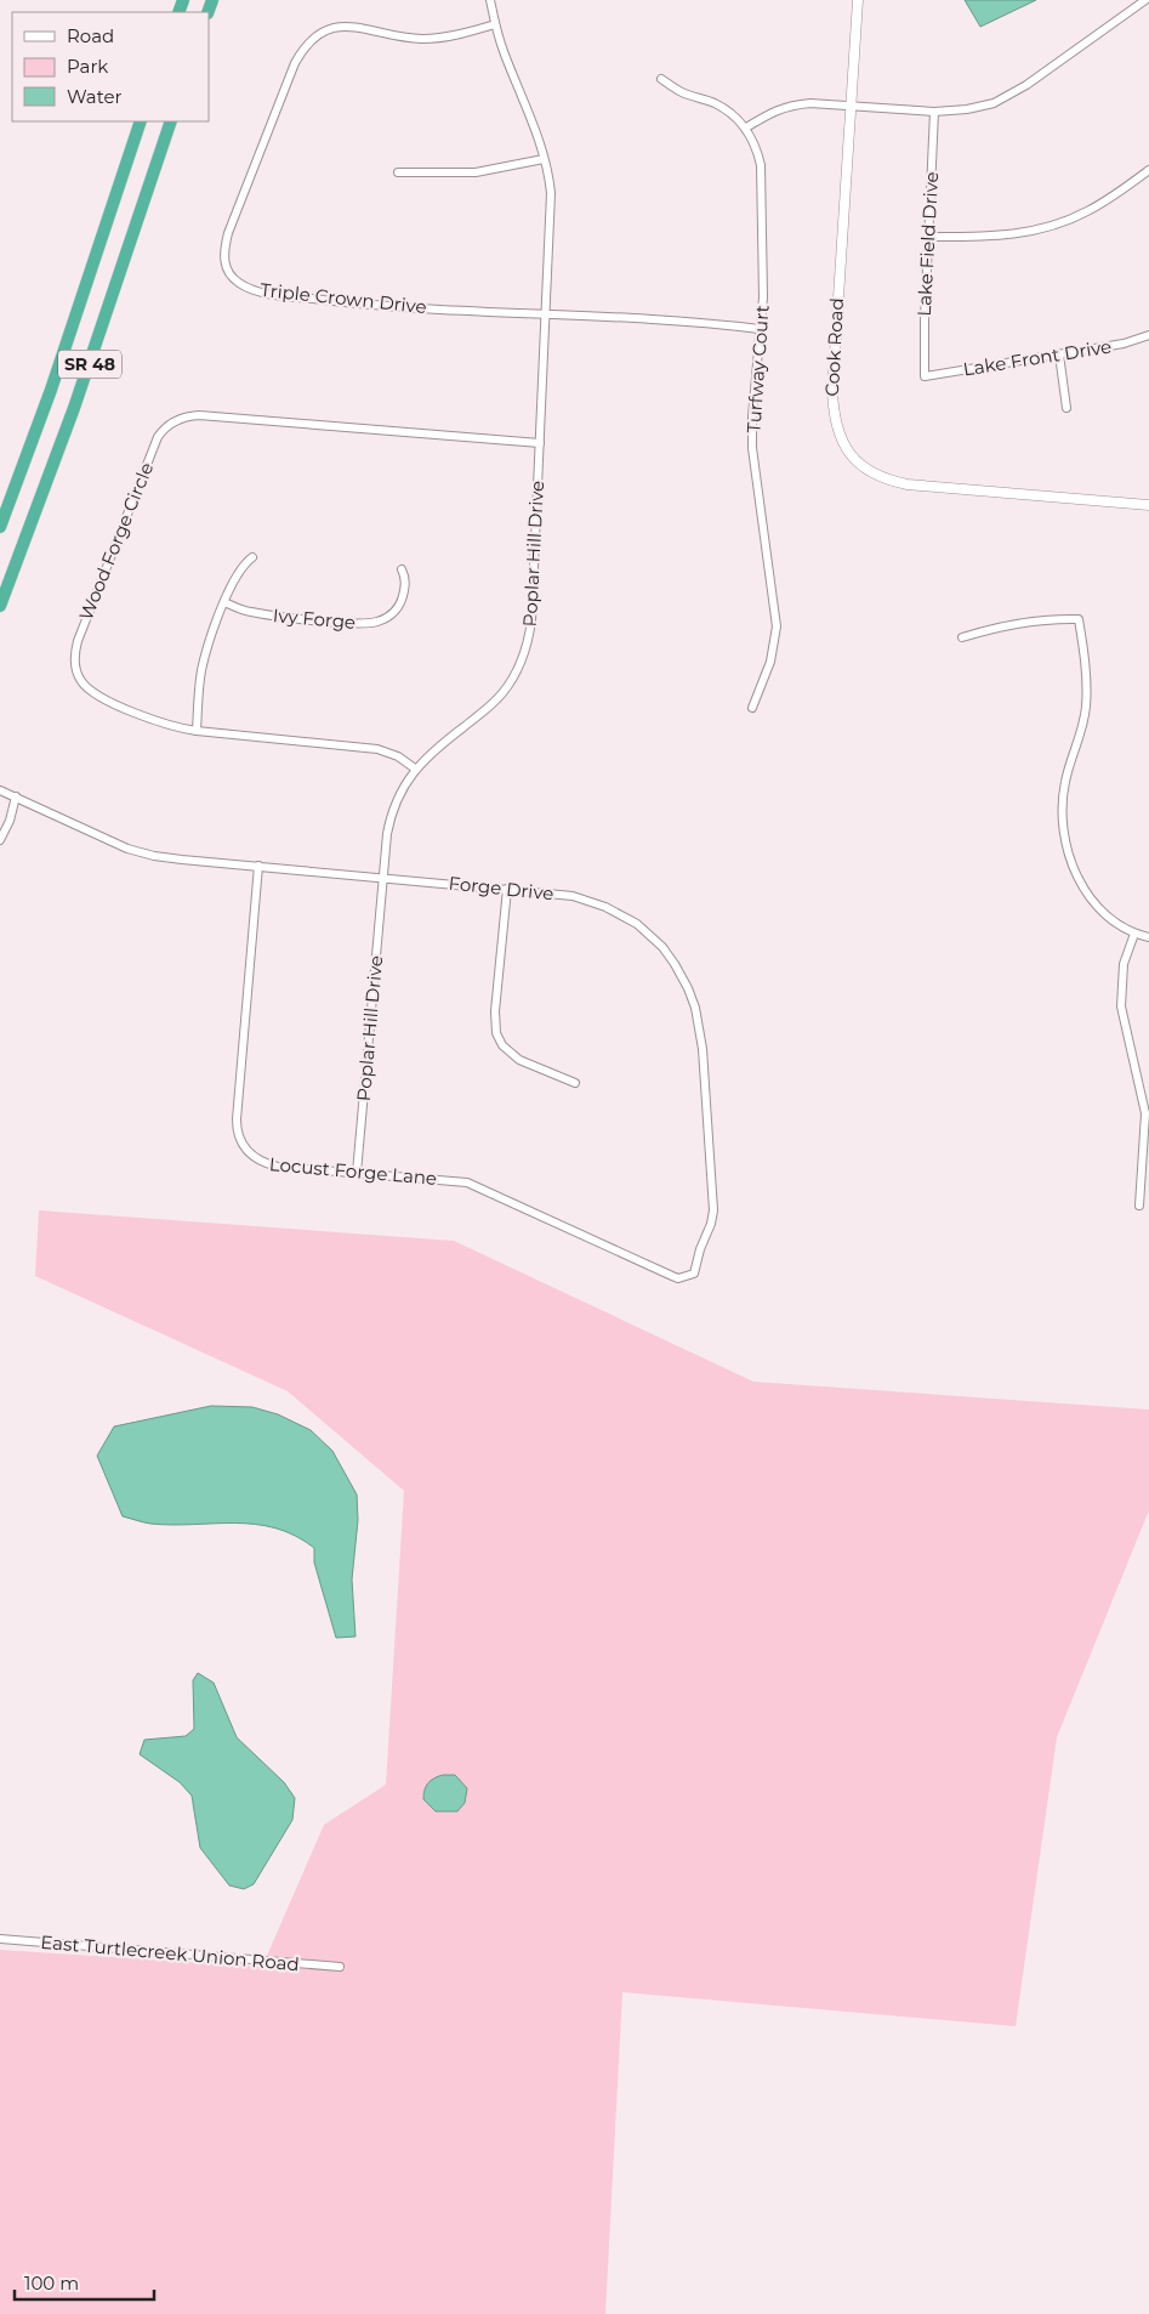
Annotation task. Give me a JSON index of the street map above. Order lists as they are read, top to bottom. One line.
{"streets":{"highway":["SR 48"],"street":["Lake Field Drive","Triple Crown Drive","Cook Road","Lake Front Drive","Turfway Court","Wood Forge Circle","Poplar Hill Drive","Ivy Forge","Forge Drive","Locust Forge Lane","East Turtlecreek Union Road"]},"crossings":[["Lake Field Drive","Lake Front Drive"],["Triple Crown Drive","Turfway Court"],["Triple Crown Drive","Poplar Hill Drive"],["Wood Forge Circle","Poplar Hill Drive"],["Poplar Hill Drive","Forge Drive"],["Poplar Hill Drive","Locust Forge Lane"],["Forge Drive","Locust Forge Lane"]],"legend":["Road","Park","Water"],"scale_bar":"100 m"}
